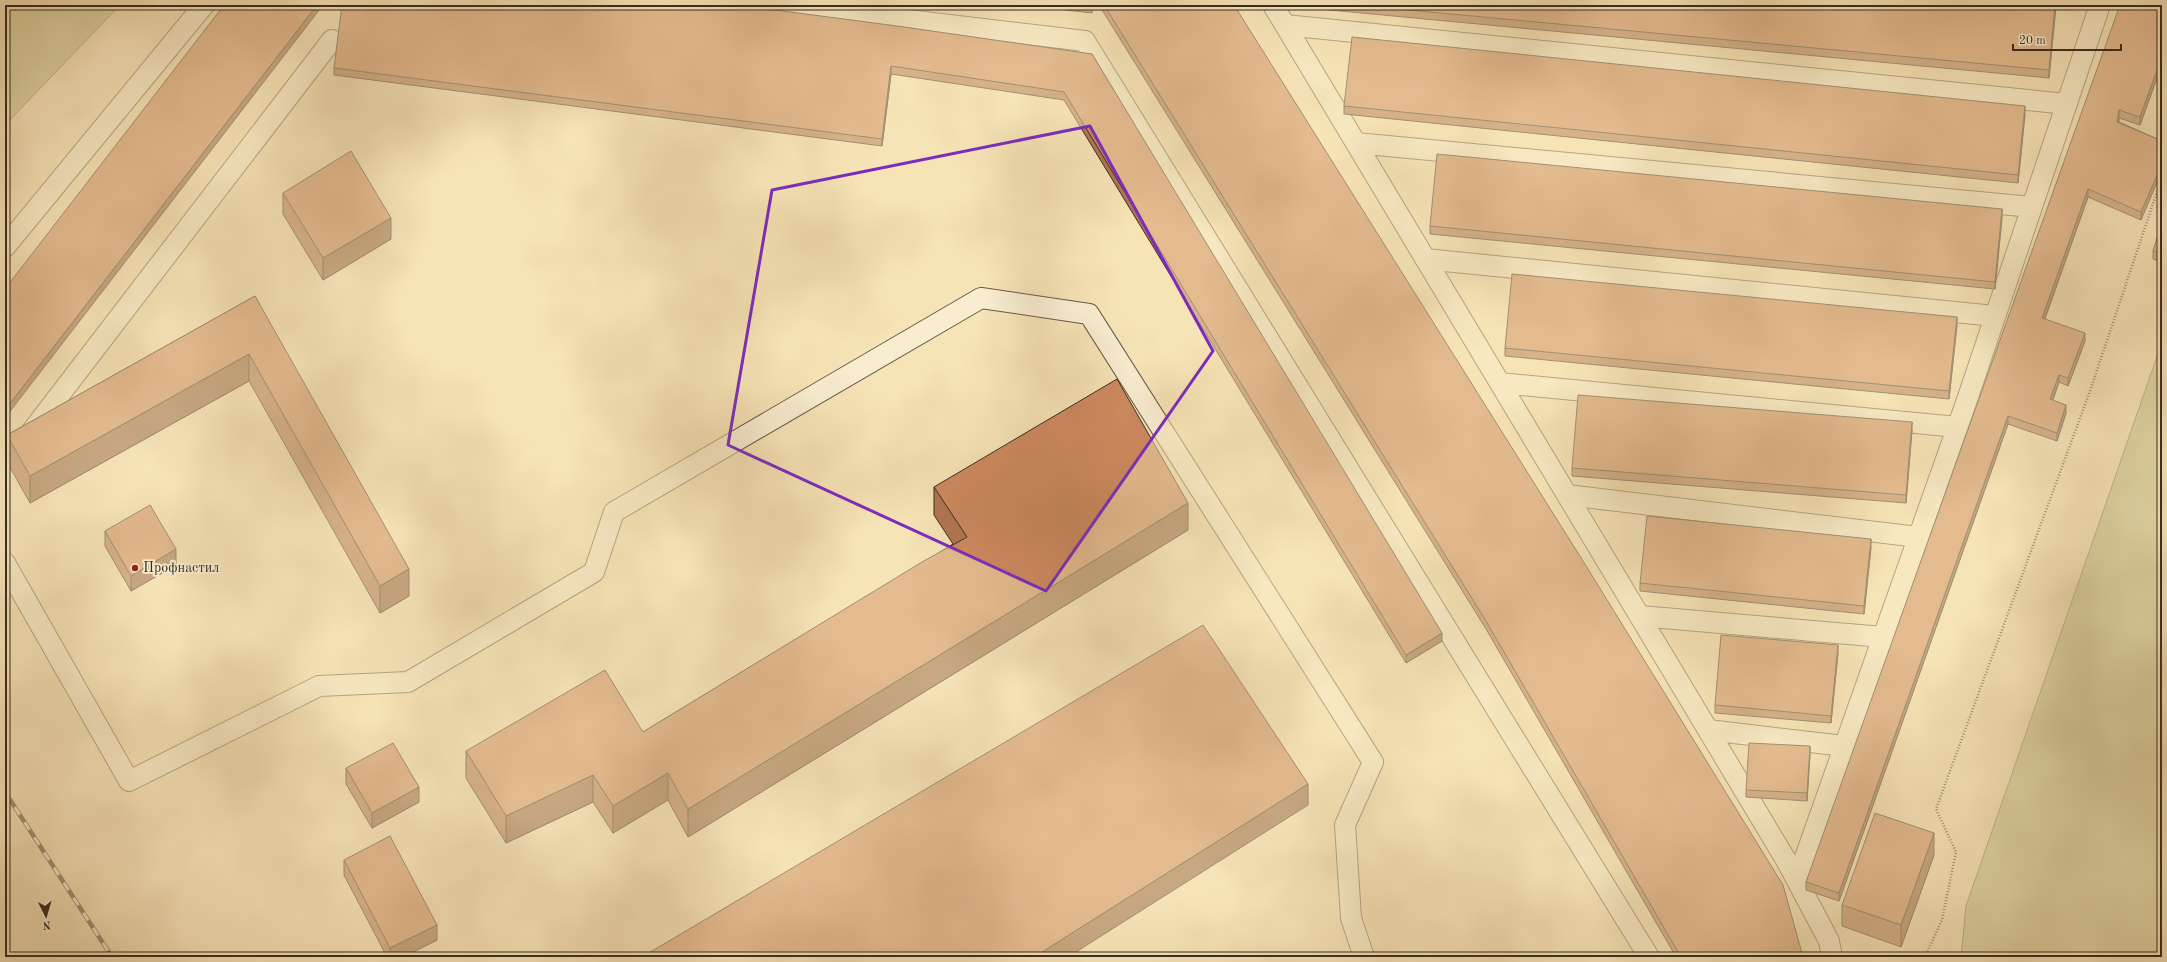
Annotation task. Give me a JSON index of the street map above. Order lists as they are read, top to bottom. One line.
{"places":["Профнастил"],"scale_bar":"20 m","north":"bottom"}
